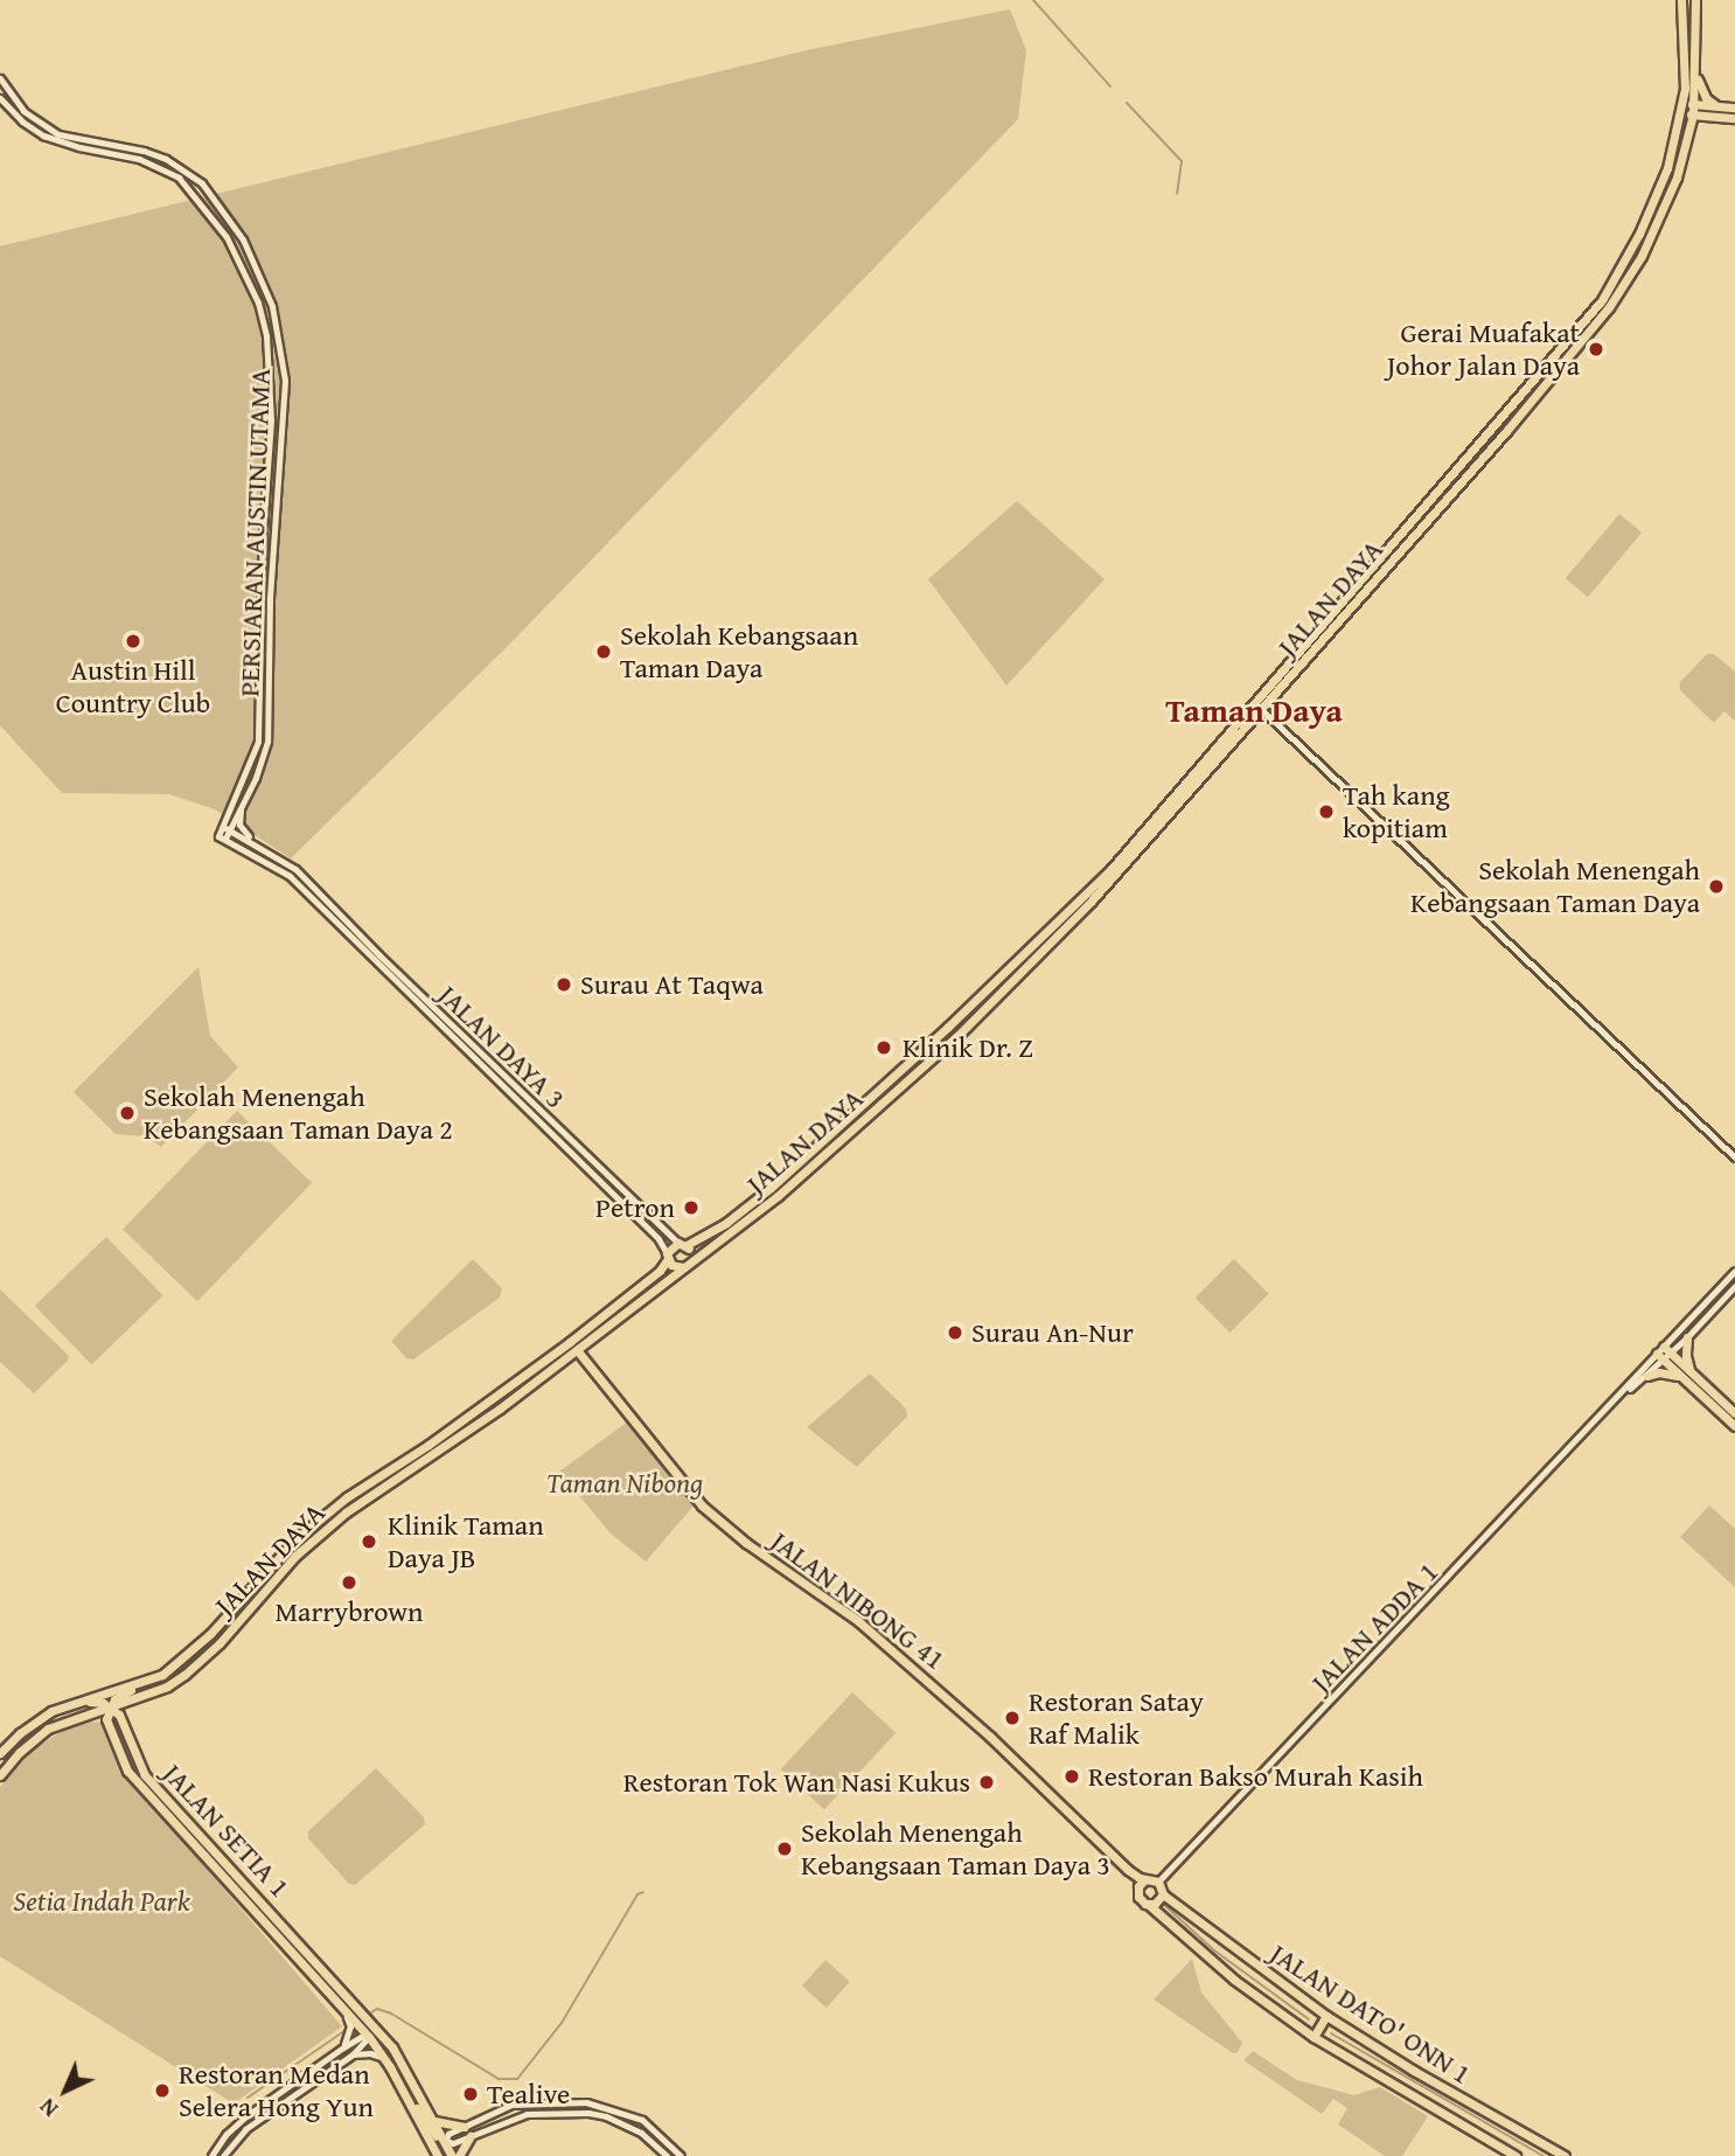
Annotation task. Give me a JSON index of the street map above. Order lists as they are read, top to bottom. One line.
{"streets":{"main road":["JALAN DAYA","JALAN NIBONG 41","JALAN SETIA 1","JALAN DATO' ONN 1"],"street":["PERSIARAN AUSTIN UTAMA","JALAN DAYA 3","JALAN ADDA 1"]},"crossings":[["PERSIARAN AUSTIN UTAMA","JALAN DAYA 3"],["JALAN DAYA","JALAN DAYA 3"],["JALAN DAYA","JALAN NIBONG 41"],["JALAN DAYA","JALAN SETIA 1"],["JALAN NIBONG 41","JALAN ADDA 1"],["JALAN NIBONG 41","JALAN DATO' ONN 1"],["JALAN ADDA 1","JALAN DATO' ONN 1"]],"districts":["Taman Daya"],"parks":["Taman Nibong","Setia Indah Park"],"places":["Gerai Muafakat Johor Jalan Daya","Austin Hill Country Club","Sekolah Kebangsaan Taman Daya","Tah kang kopitiam","Sekolah Menengah Kebangsaan Taman Daya","Surau At Taqwa","Klinik Dr. Z","Sekolah Menengah Kebangsaan Taman Daya 2","Petron","Surau An-Nur","Klinik Taman Daya JB","Marrybrown","Restoran Satay Raf Malik","Restoran Bakso Murah Kasih","Restoran Tok Wan Nasi Kukus","Sekolah Menengah Kebangsaan Taman Daya 3","Restoran Medan Selera Hong Yun","Tealive"],"north":"bottom left"}
